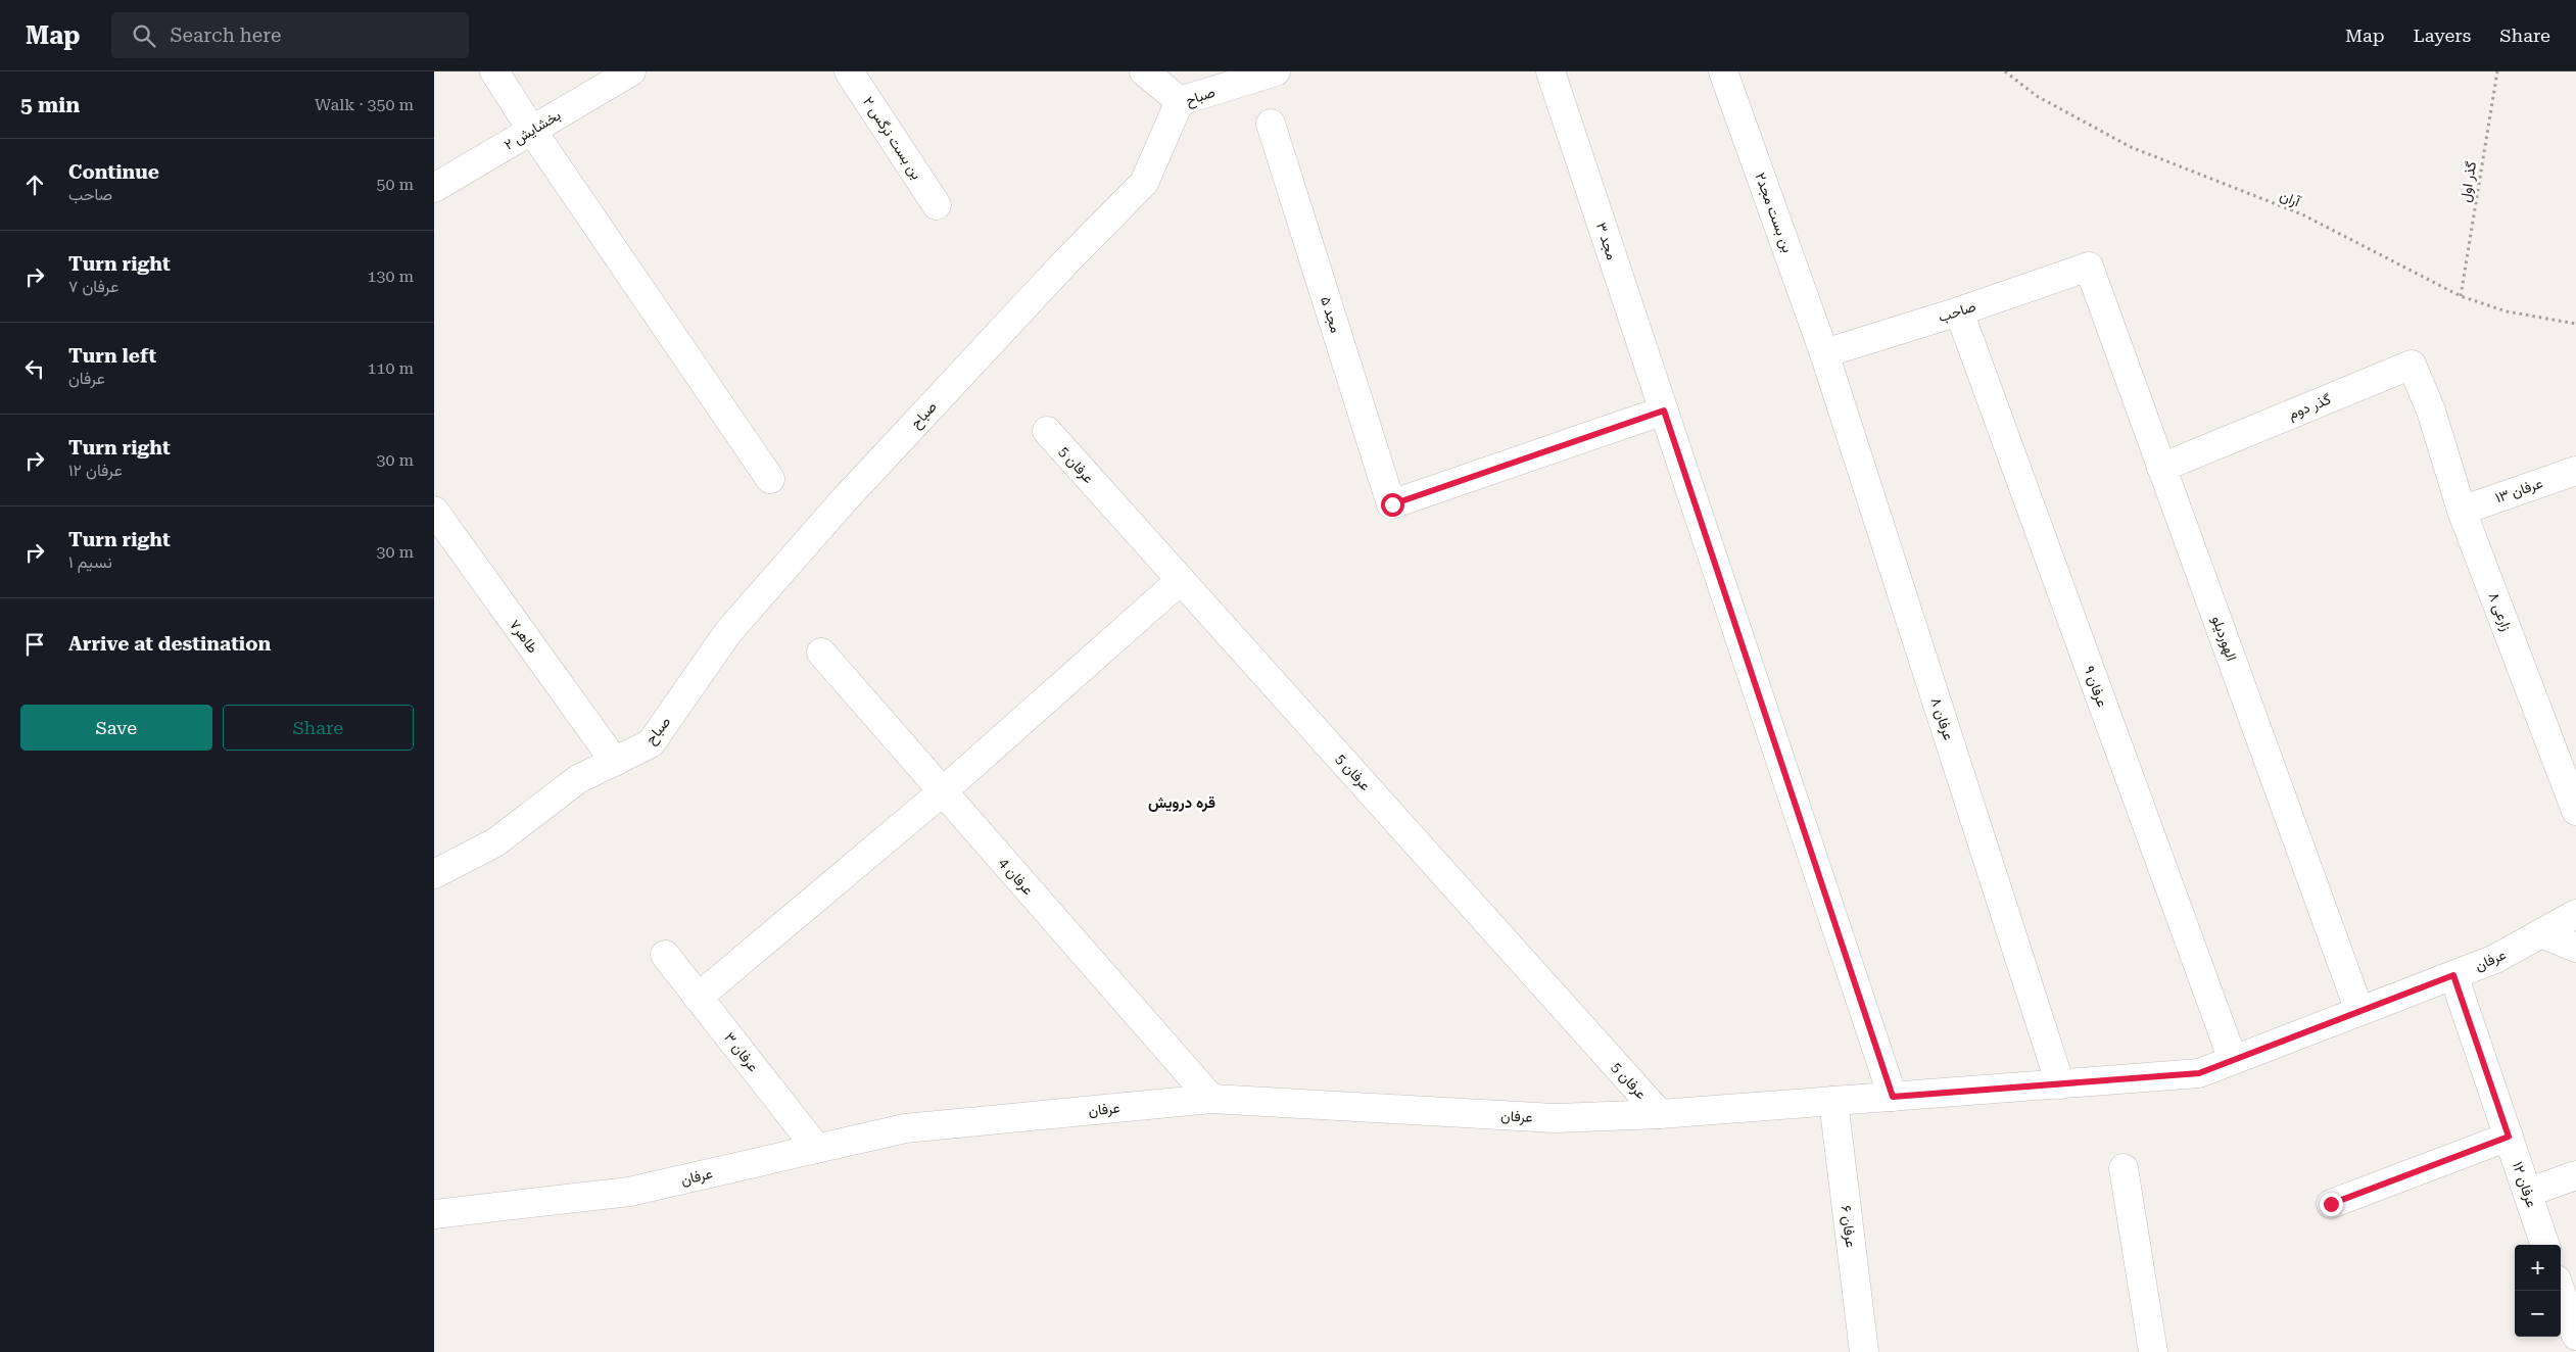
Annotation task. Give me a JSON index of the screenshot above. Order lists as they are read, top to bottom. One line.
{"streets":{"street":["صباح","بخشایش ۲","بن بست نرگس ۲","بن بست مجد۲","مجد ۳","صاحب","مجد ۵","گذر دوم","عرفان 5","عرفان ۱۳","زارعی ۸","طاهر۷","الهوردیلو","عرفان ۹","عرفان ۸","عرفان 4","عرفان","عرفان ۳","عرفان ۱۲","عرفان ۶"],"path":["گذر اول","آران"]},"crossings":[["صباح","طاهر۷"],["گذر اول","آران"],["بن بست مجد۲","صاحب"],["بن بست مجد۲","عرفان ۸"],["مجد ۳","مجد ۵"],["مجد ۳","عرفان"],["صاحب","الهوردیلو"],["صاحب","عرفان ۹"],["صاحب","عرفان ۸"],["گذر دوم","زارعی ۸"],["گذر دوم","الهوردیلو"],["عرفان 5","عرفان"],["عرفان ۱۳","زارعی ۸"],["الهوردیلو","عرفان"],["عرفان ۹","عرفان"],["عرفان ۸","عرفان"],["عرفان 4","عرفان"],["عرفان","عرفان ۳"],["عرفان","عرفان ۱۲"],["عرفان","عرفان ۶"]],"districts":["قره درویش"],"page":{"header":"Map","search":"Search here","nav":["Map","Layers","Share"],"heading":["5 min","Walk · 350 m"],"list":[["Continue","صاحب","50 m"],["Turn right","عرفان ۷","130 m"],["Turn left","عرفان","110 m"],["Turn right","عرفان ۱۲","30 m"],["Turn right","نسیم ۱","30 m"],"Arrive at destination"],"buttons":["Save","Share"],"map_buttons":["+","−"]}}
